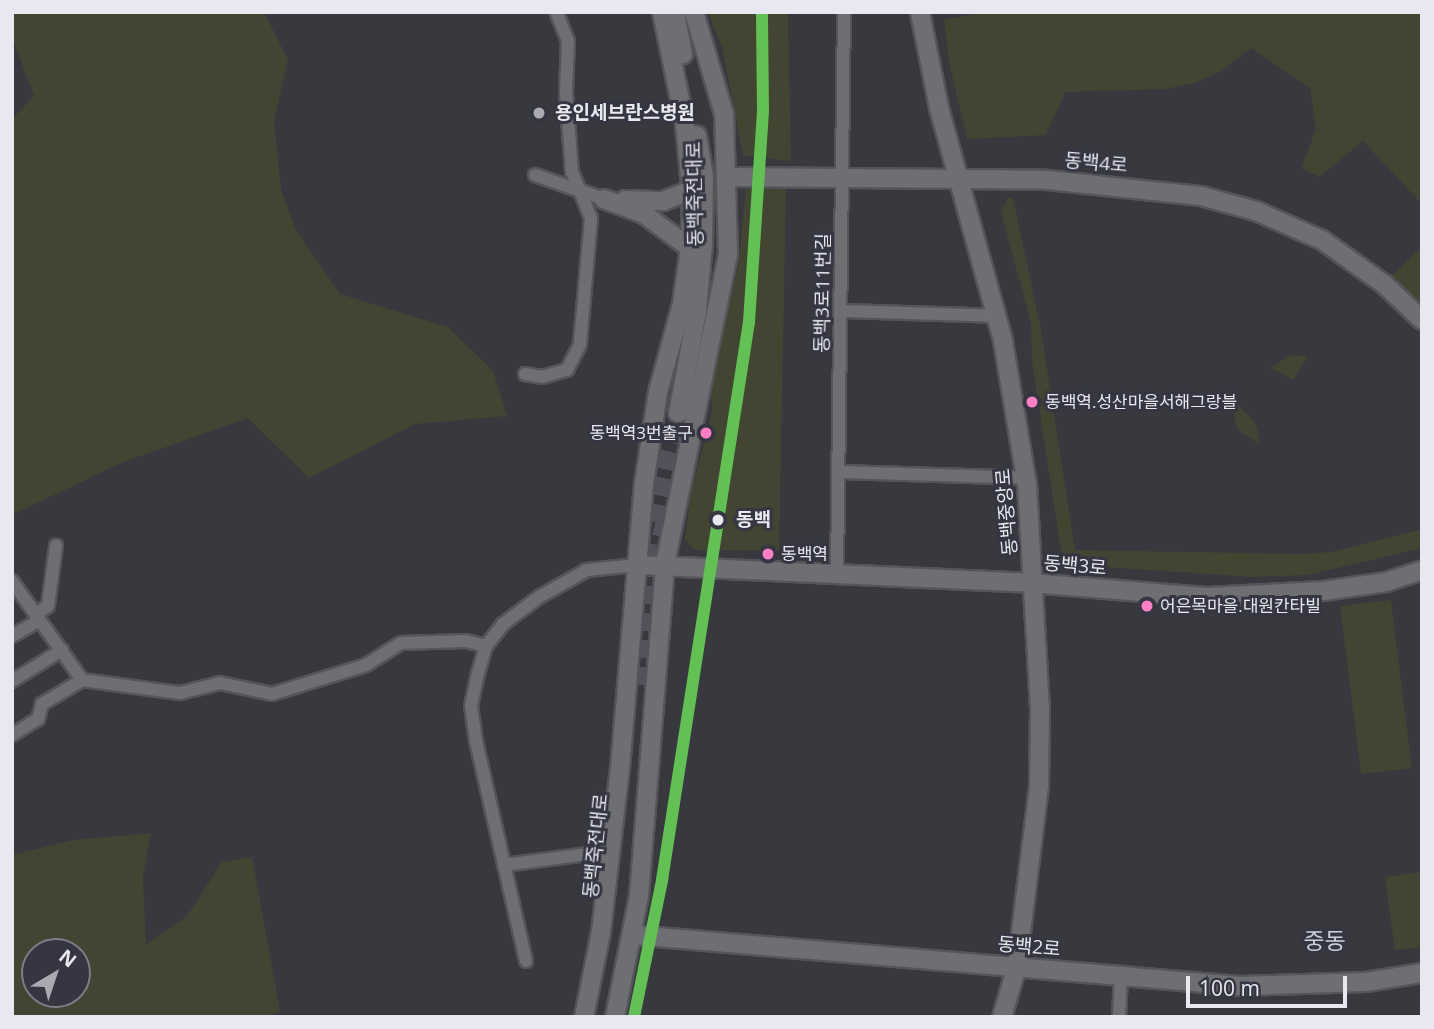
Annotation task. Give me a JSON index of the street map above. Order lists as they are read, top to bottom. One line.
{"streets":{"main road":["동백4로","동백죽전대로","동백중앙로","동백3로","동백2로"],"street":["동백3로11번길"]},"crossings":[["동백4로","동백3로11번길"],["동백4로","동백중앙로"],["동백3로11번길","동백3로"],["동백중앙로","동백3로"],["동백중앙로","동백2로"]],"districts":["중동"],"places":["용인세브란스병원","동백역.성산마을서해그랑블","동백역3번출구","동백","동백역","어은목마을.대원칸타빌"],"scale_bar":"100 m","north":"top right"}
